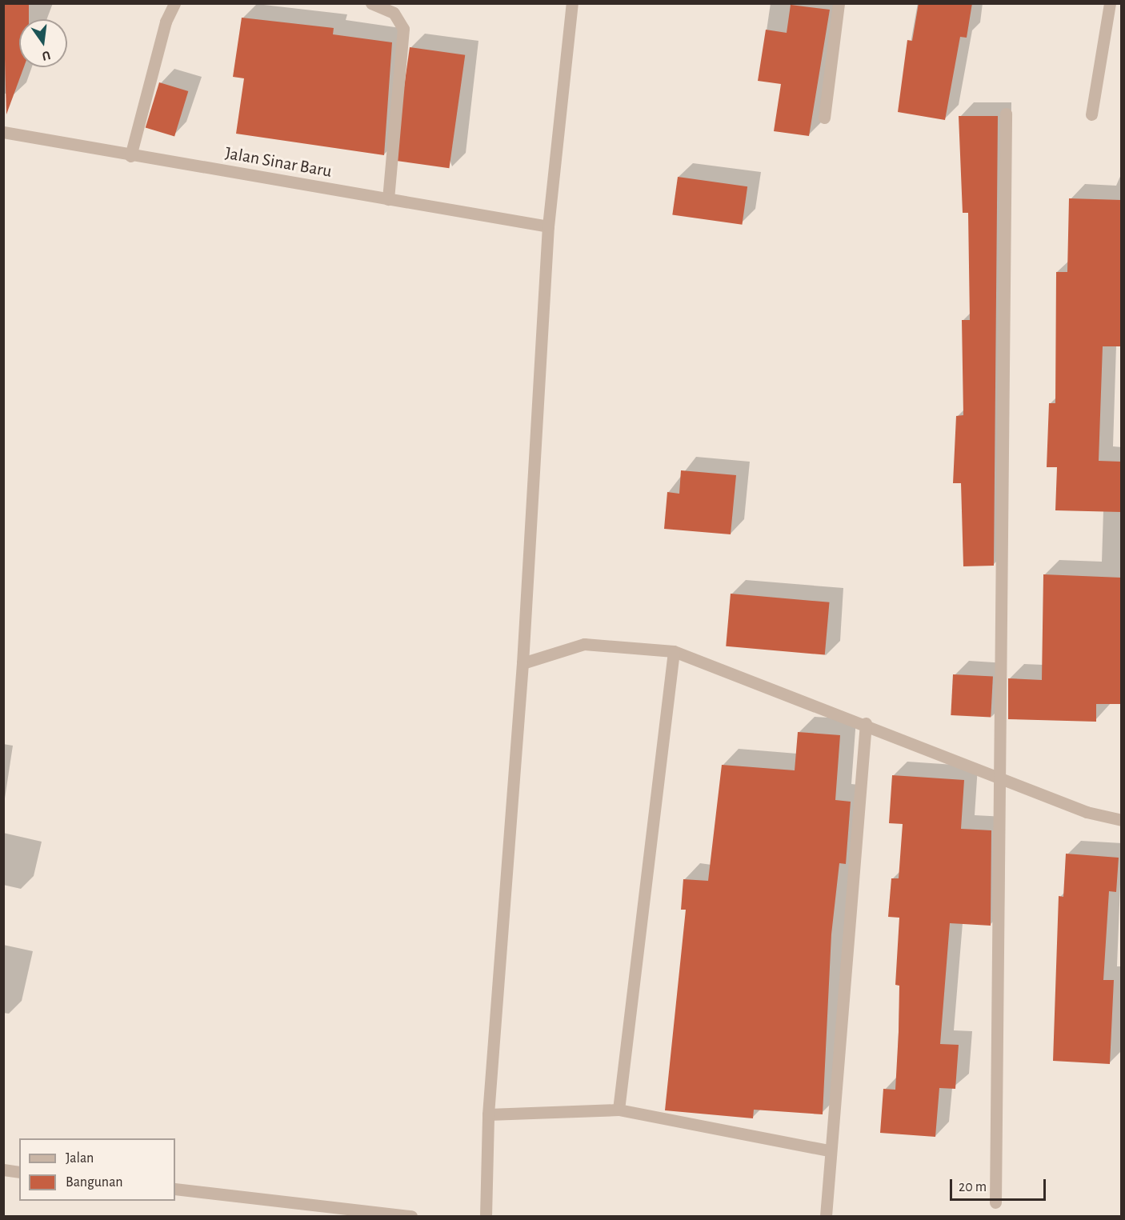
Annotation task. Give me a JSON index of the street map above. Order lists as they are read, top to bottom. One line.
{"streets":{"street":["Jalan Sinar Baru"]},"legend":["Jalan","Bangunan"],"scale_bar":"20 m","north":"bottom"}
